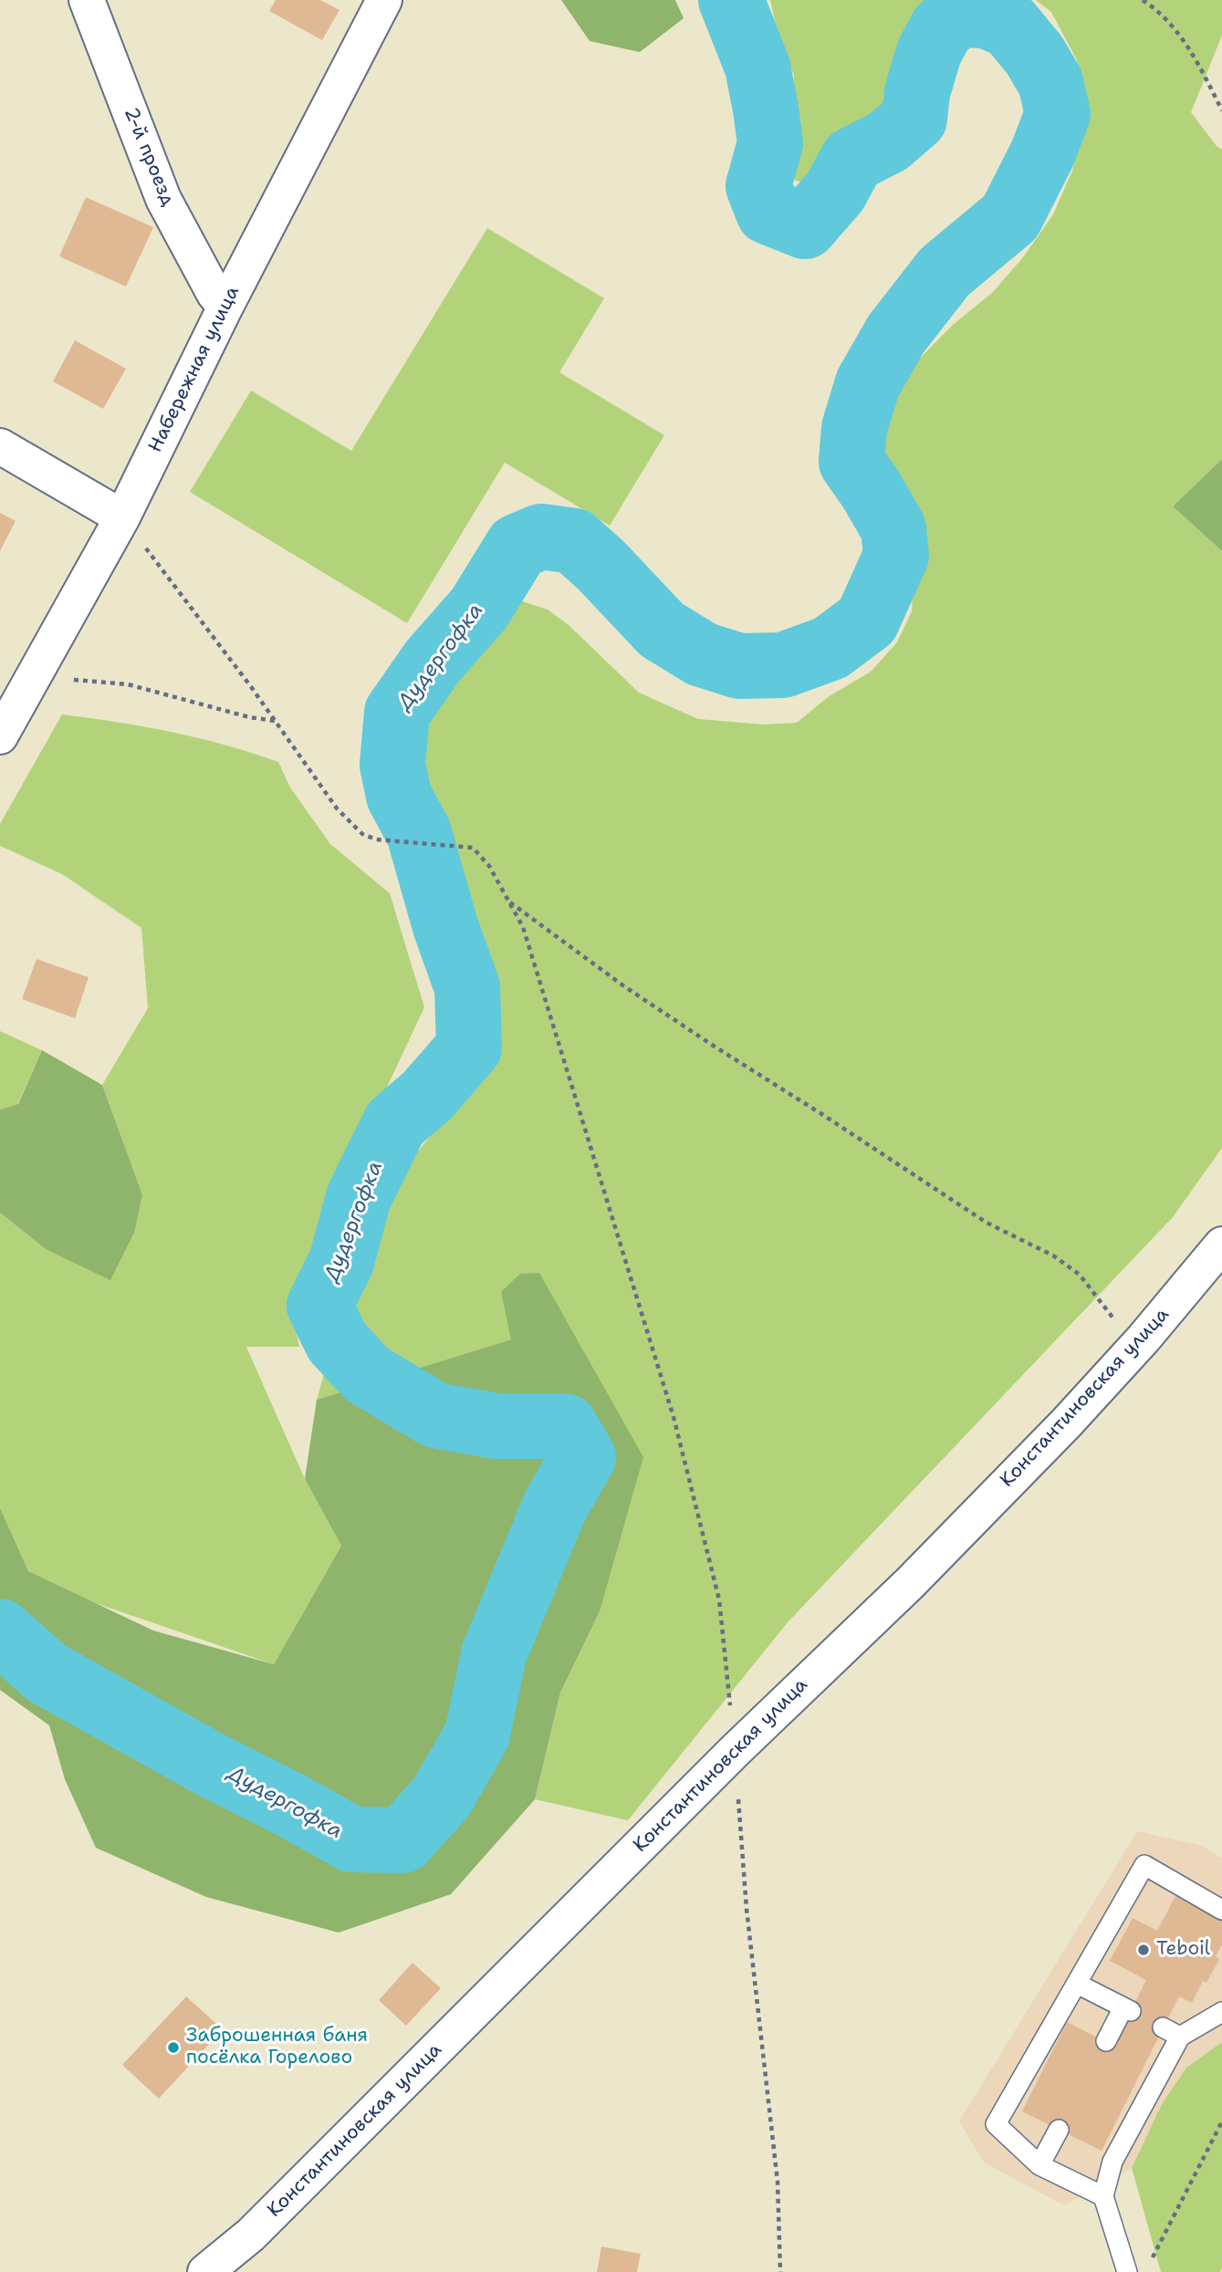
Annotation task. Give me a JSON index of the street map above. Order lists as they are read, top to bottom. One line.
{"streets":{"street":["2-й проезд","Набережная улица","Константиновская улица"]},"crossings":[["2-й проезд","Набережная улица"]],"water":["Дудергофка"],"places":["Teboil","Заброшенная баня посёлка Горелово"]}
